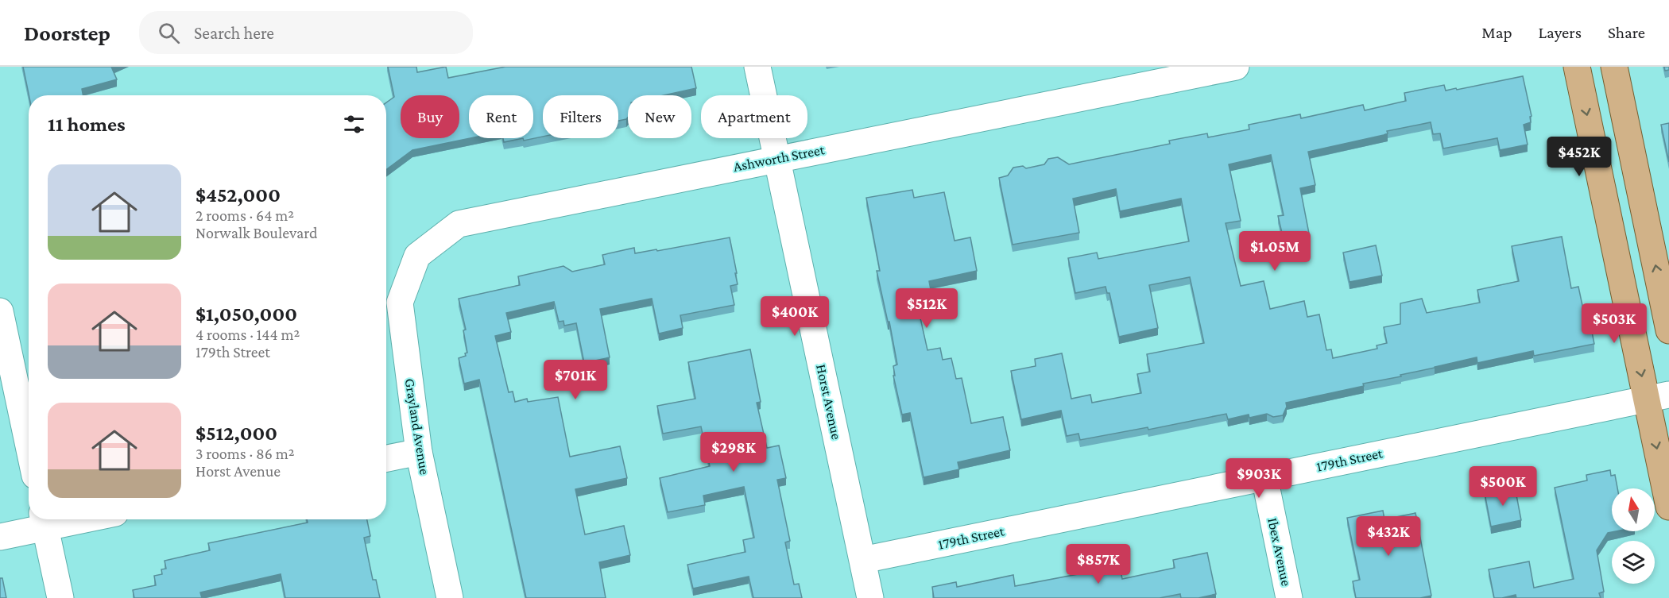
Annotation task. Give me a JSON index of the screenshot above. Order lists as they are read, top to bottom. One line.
{"streets":{"street":["Ashworth Street","Horst Avenue","Grayland Avenue","179th Street","Ibex Avenue"]},"crossings":[["Ashworth Street","Horst Avenue"],["Ashworth Street","Grayland Avenue"],["Horst Avenue","179th Street"],["179th Street","Ibex Avenue"]],"north":"top","page":{"header":"Doorstep","search":"Search here","nav":["Map","Layers","Share"],"chip":["Buy","Rent","Filters","New","Apartment"],"heading":"11 homes","price":["$452K","$1.05M","$512K","$400K","$503K","$701K","$298K","$903K","$500K","$432K","$857K"],"list":[{"name":"$452,000","note":"2 rooms · 64 m² · Norwalk Boulevard"},{"name":"$1,050,000","note":"4 rooms · 144 m² · 179th Street"},{"name":"$512,000","note":"3 rooms · 86 m² · Horst Avenue"}]}}
